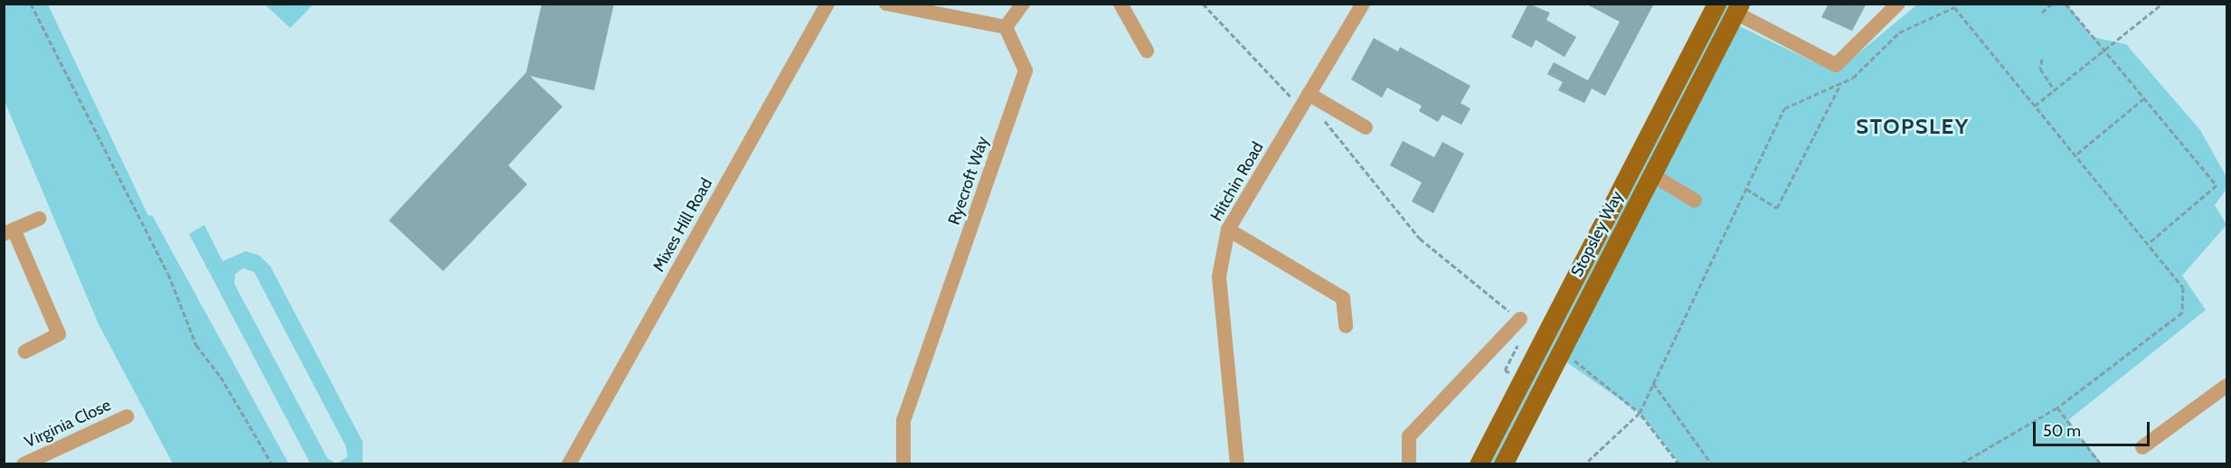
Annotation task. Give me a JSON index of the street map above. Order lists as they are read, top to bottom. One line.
{"streets":{"main road":["Stopsley Way"],"street":["Ryecroft Way","Hitchin Road","Mixes Hill Road","Virginia Close"]},"districts":["STOPSLEY"],"scale_bar":"50 m"}
